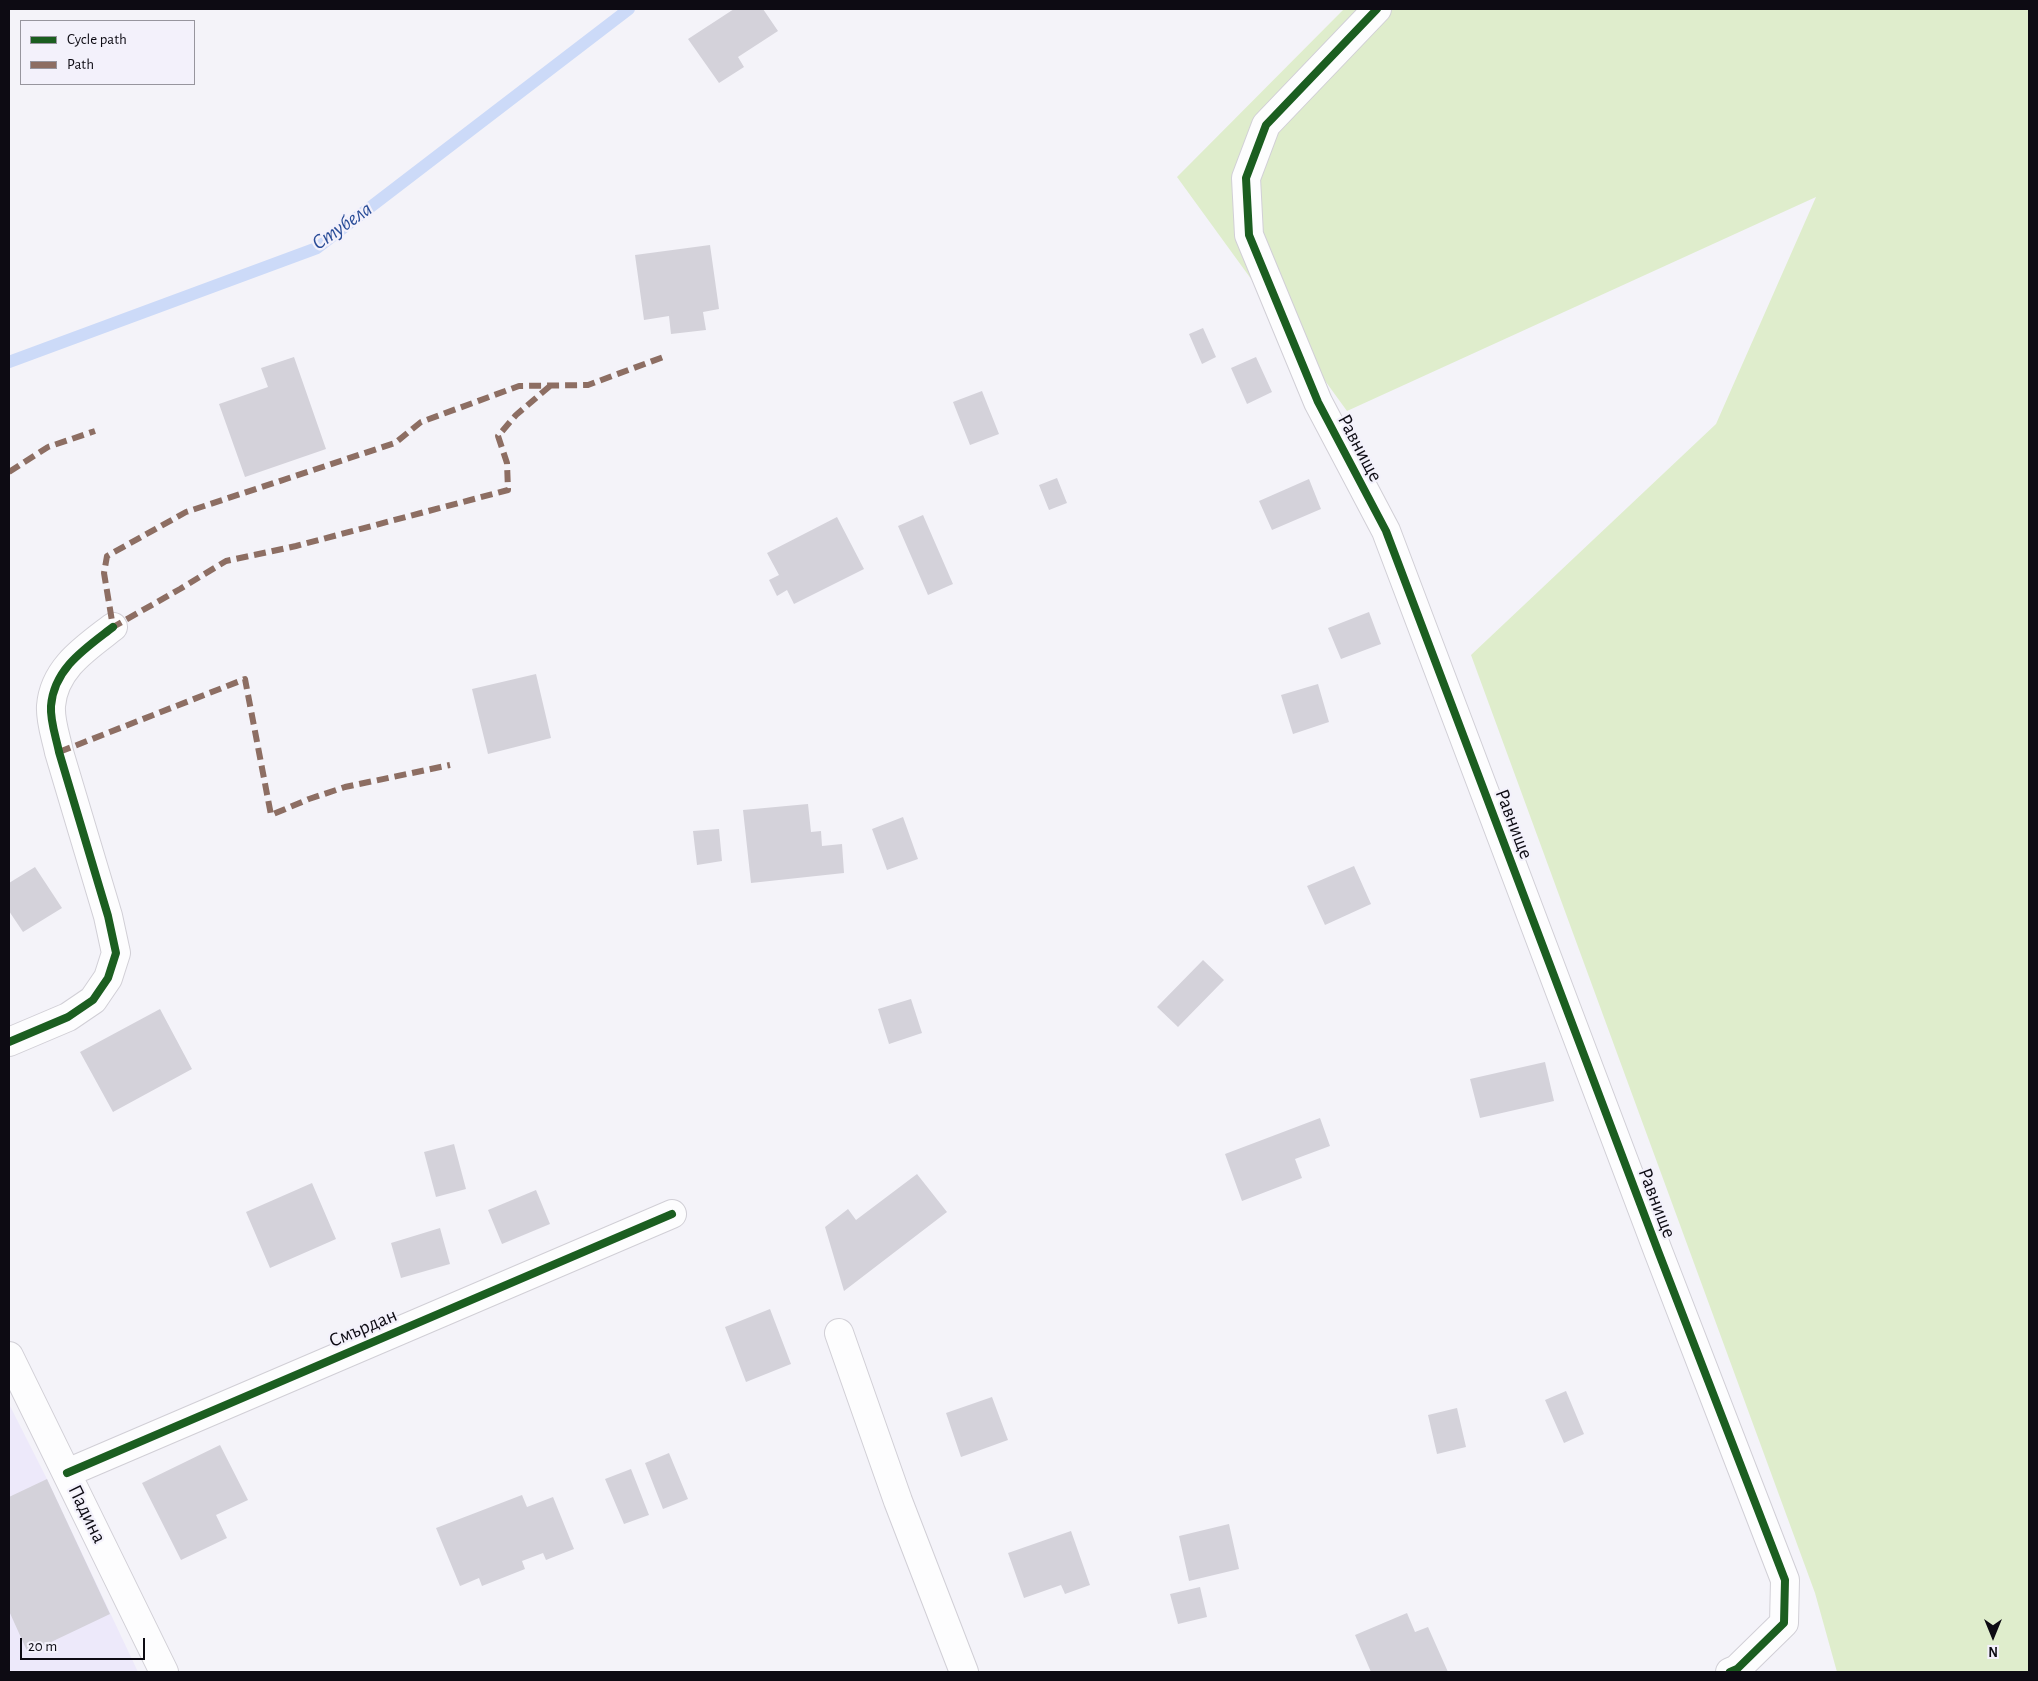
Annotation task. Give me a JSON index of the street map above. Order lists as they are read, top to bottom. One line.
{"streets":{"street":["Равнище","Смърдан","Падина"]},"crossings":[["Смърдан","Падина"]],"water":["Стубела"],"legend":["Cycle path","Path"],"scale_bar":"20 m","north":"bottom"}
